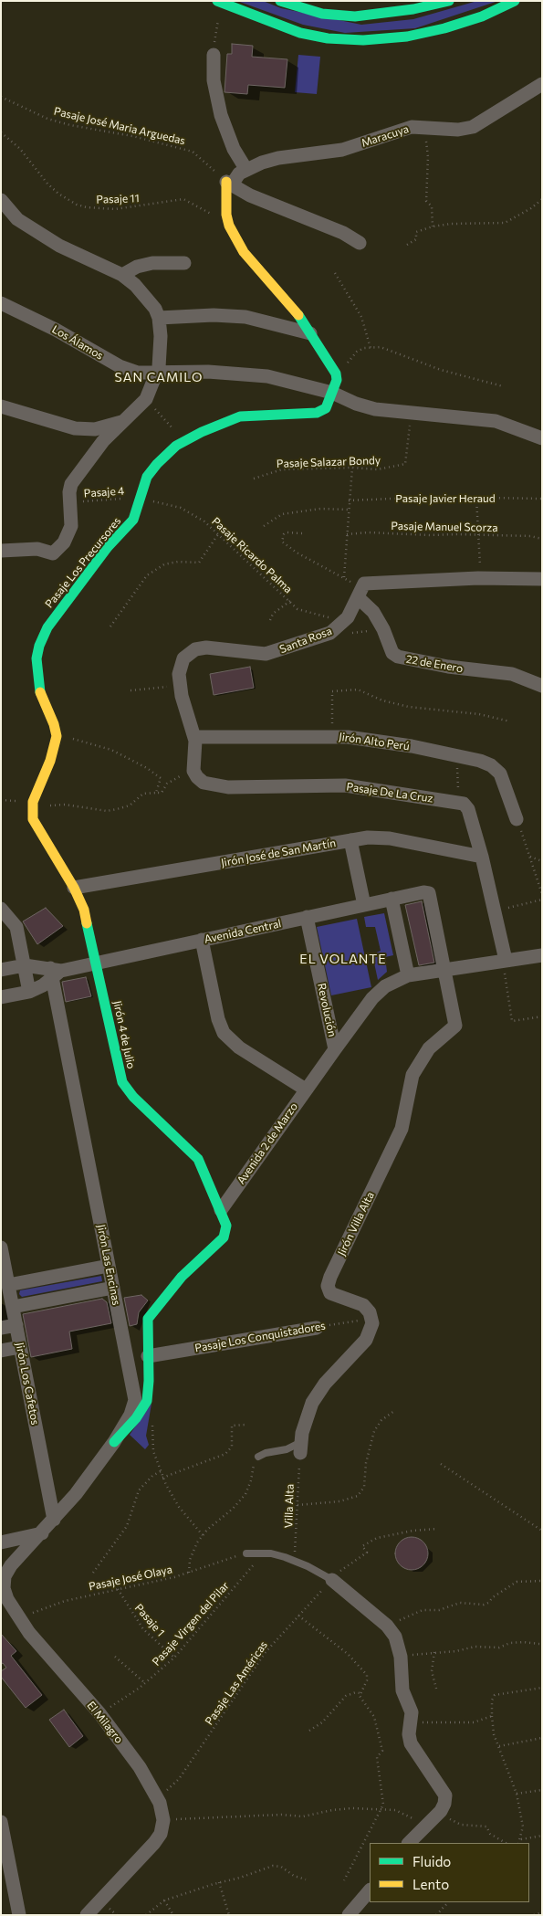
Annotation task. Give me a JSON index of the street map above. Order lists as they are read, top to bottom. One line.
{"streets":{"street":["Maracuya","Los Álamos","Pasaje Los Precursores","Santa Rosa","22 de Enero","Jirón Alto Perú","Pasaje De La Cruz","Jirón José de San Martín","Avenida Central","Revolución","Jirón 4 de Julio","Avenida 2 de Marzo","Jirón Villa Alta","Jirón Las Encinas","Pasaje Los Conquistadores","Jirón Los Cafetos","El Milagro"],"path":["Pasaje José Maria Arguedas","Pasaje 11","Pasaje Salazar Bondy","Pasaje 4","Pasaje Javier Heraud","Pasaje Manuel Scorza","Pasaje Ricardo Palma","Villa Alta","Pasaje José Olaya","Pasaje 1","Pasaje Virgen del Pilar","Pasaje Las Américas"]},"crossings":[["Pasaje José Maria Arguedas","Maracuya"],["Los Álamos","Pasaje Salazar Bondy"],["Los Álamos","Pasaje Los Precursores"],["Pasaje 4","Pasaje Ricardo Palma"],["Pasaje 4","Pasaje Los Precursores"],["Pasaje Ricardo Palma","Pasaje Los Precursores"],["Pasaje Los Precursores","Jirón José de San Martín"],["Pasaje Los Precursores","Jirón 4 de Julio"],["Santa Rosa","22 de Enero"],["Santa Rosa","Jirón Alto Perú"],["Jirón José de San Martín","Jirón 4 de Julio"],["Avenida Central","Revolución"],["Avenida Central","Jirón 4 de Julio"],["Avenida Central","Avenida 2 de Marzo"],["Avenida Central","Jirón Villa Alta"],["Avenida Central","Jirón Las Encinas"],["Revolución","Avenida 2 de Marzo"],["Jirón 4 de Julio","Avenida 2 de Marzo"],["Avenida 2 de Marzo","Jirón Villa Alta"],["Jirón Villa Alta","Pasaje Los Conquistadores"],["Jirón Las Encinas","Jirón Los Cafetos"],["Jirón Las Encinas","El Milagro"],["Pasaje José Olaya","Pasaje 1"],["Pasaje José Olaya","El Milagro"],["Pasaje 1","Pasaje Virgen del Pilar"],["Pasaje Virgen del Pilar","El Milagro"],["Pasaje Las Américas","El Milagro"]],"districts":["SAN CAMILO","EL VOLANTE"],"legend":["Fluido","Lento"]}
